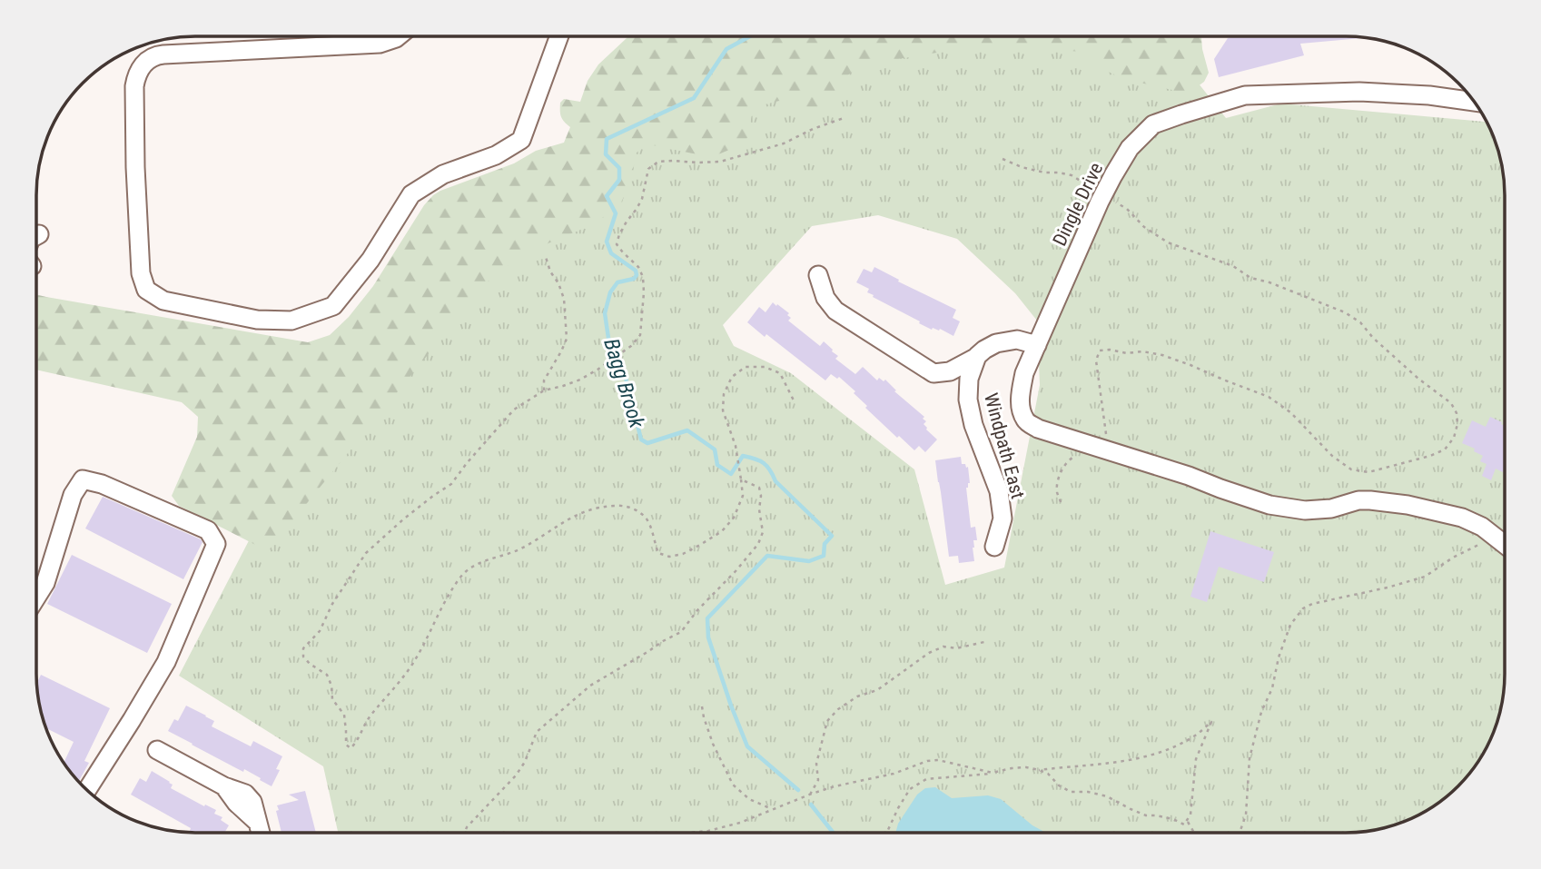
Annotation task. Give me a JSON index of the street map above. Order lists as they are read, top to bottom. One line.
{"streets":{"street":["Dingle Drive","Windpath East"]},"water":["Bagg Brook"]}
